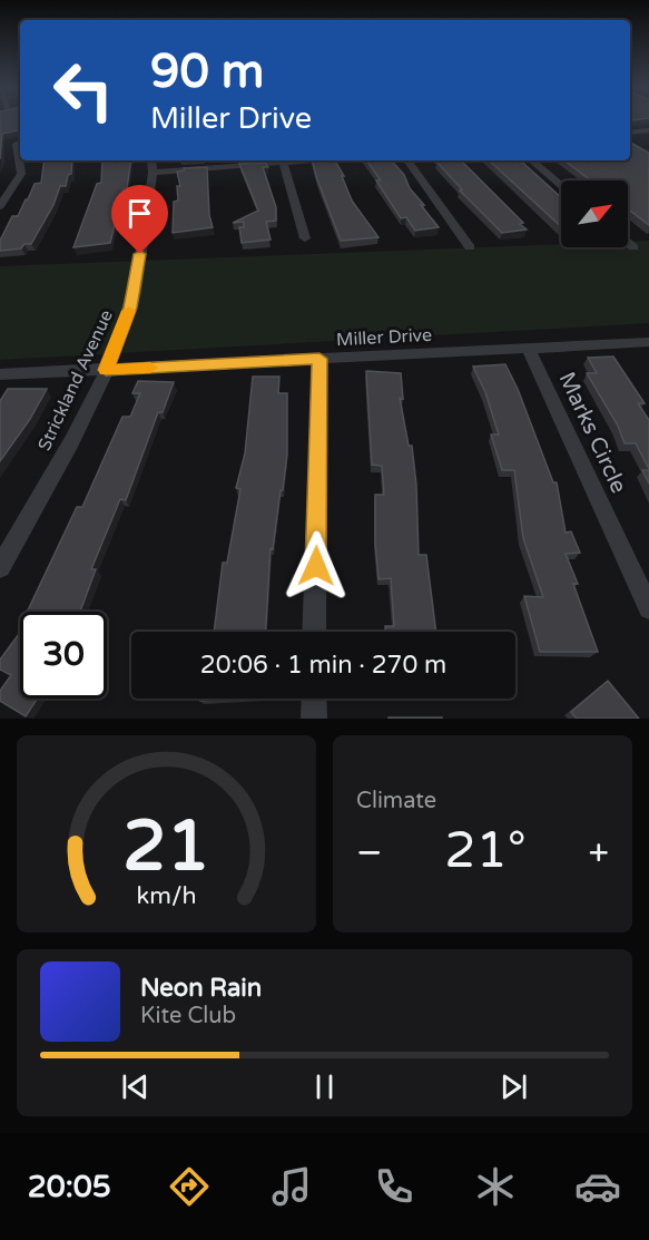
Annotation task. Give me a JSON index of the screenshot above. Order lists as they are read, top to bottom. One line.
{"streets":{"street":["Miller Drive","Strickland Avenue","Marks Circle"]},"crossings":[["Miller Drive","Strickland Avenue"],["Miller Drive","Marks Circle"]],"north":"top right","page":{"turn":["90 m","Miller Drive"],"limit":"30","trip":"20:06 · 1 min · 270 m","tile":"Climate","heat":["−","21°","+"],"song":["Neon Rain","Kite Club"],"tabs":"20:05","gauge":["21","km/h"]}}
